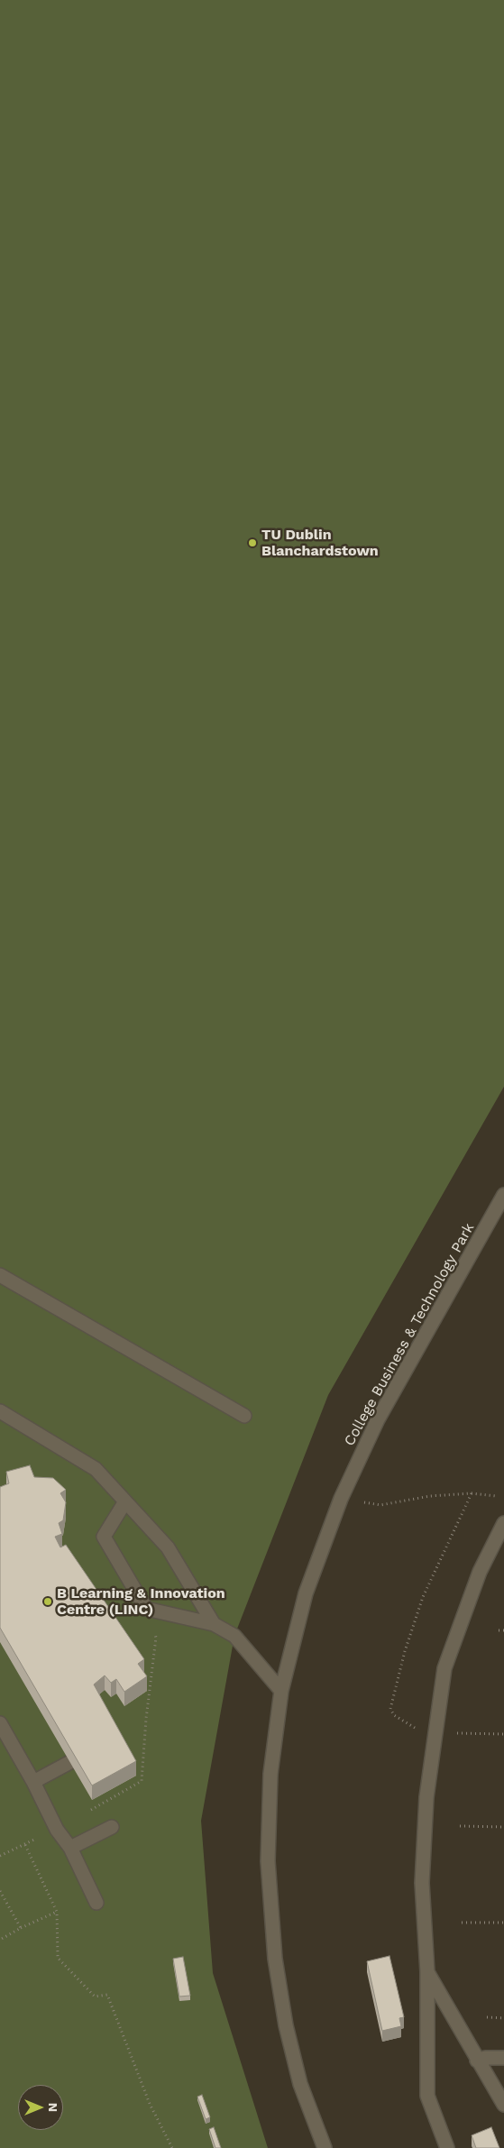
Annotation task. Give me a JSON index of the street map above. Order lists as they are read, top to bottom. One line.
{"streets":{"lane":["College Business & Technology Park"]},"places":["TU Dublin Blanchardstown","B Learning & Innovation Centre (LINC)"],"north":"right"}
